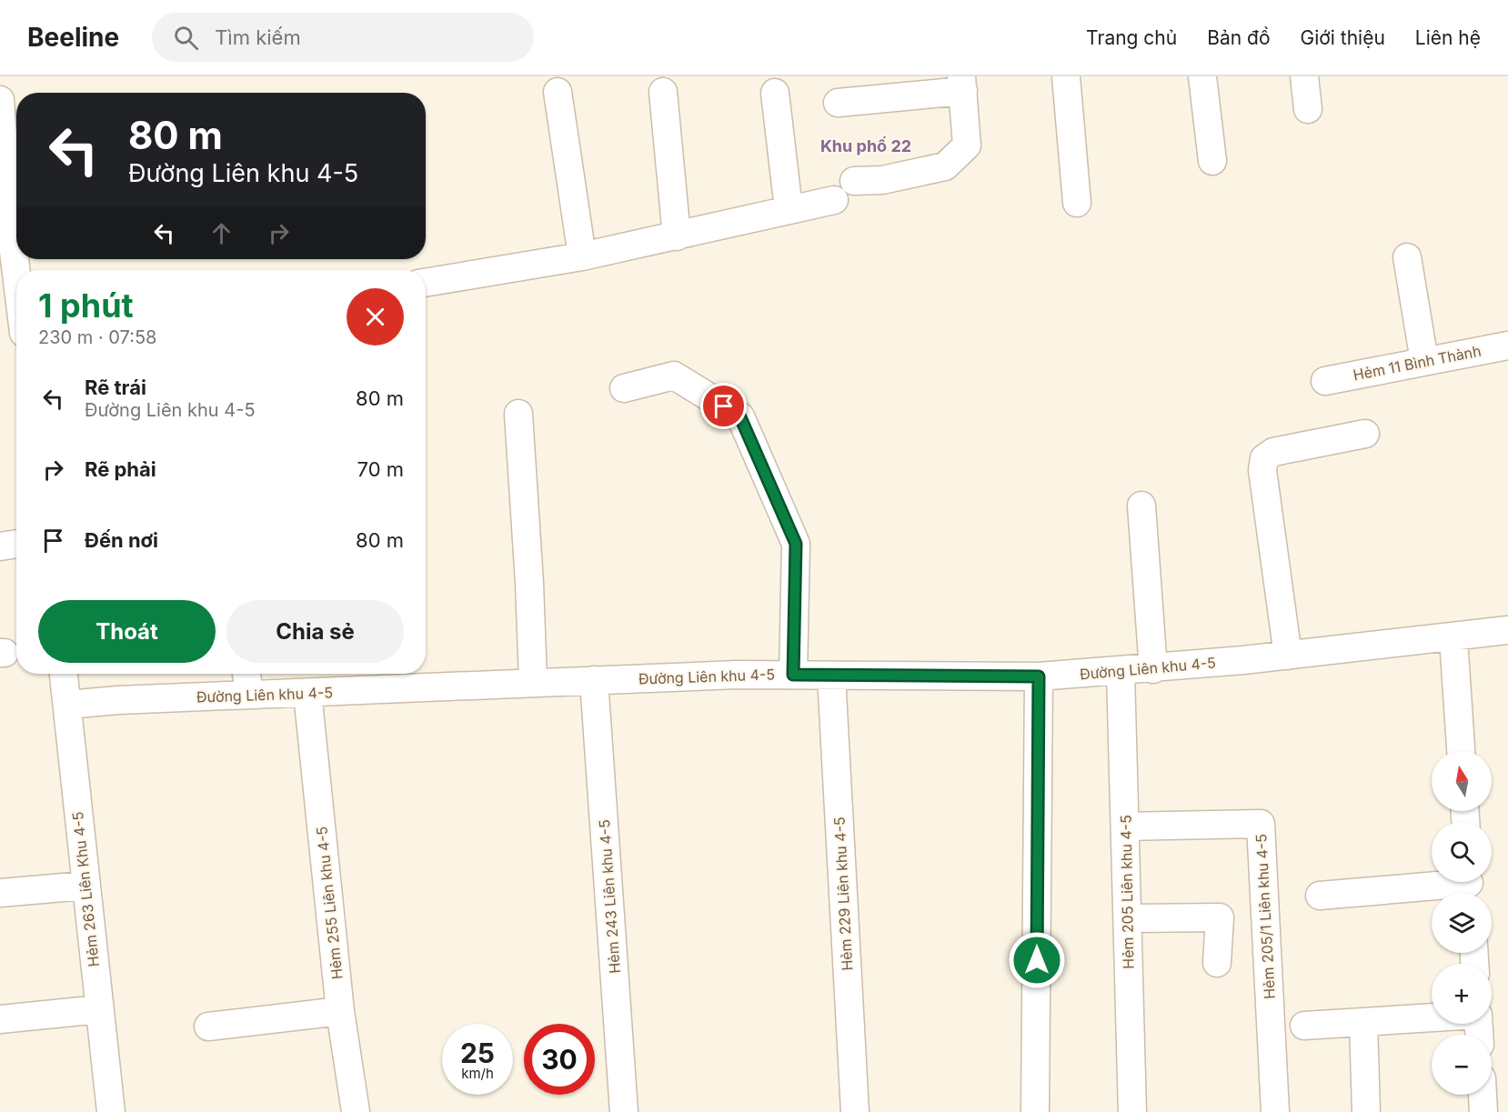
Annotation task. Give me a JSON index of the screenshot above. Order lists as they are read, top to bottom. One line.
{"streets":{"street":["Hẻm 11 Bình Thành","Đường Liên khu 4-5","Hẻm 263 Liên Khu 4-5","Hẻm 205 Liên khu 4-5","Hẻm 229 Liên khu 4-5","Hẻm 243 Liên khu 4-5","Hẻm 255 Liên khu 4-5","Hẻm 205/1 Liên khu 4-5"]},"crossings":[["Đường Liên khu 4-5","Hẻm 263 Liên Khu 4-5"],["Đường Liên khu 4-5","Hẻm 205 Liên khu 4-5"],["Đường Liên khu 4-5","Hẻm 229 Liên khu 4-5"],["Đường Liên khu 4-5","Hẻm 243 Liên khu 4-5"],["Đường Liên khu 4-5","Hẻm 255 Liên khu 4-5"],["Hẻm 205 Liên khu 4-5","Hẻm 205/1 Liên khu 4-5"]],"districts":["Khu phố 22"],"north":"top","page":{"header":"Beeline","search":"Tìm kiếm","nav":["Trang chủ","Bản đồ","Giới thiệu","Liên hệ"],"turn":["80 m","Đường Liên khu 4-5"],"heading":["1 phút","230 m · 07:58"],"list":[{"name":"Rẽ trái","note":"Đường Liên khu 4-5","value":"80 m"},{"name":"Rẽ phải","value":"70 m"},{"name":"Đến nơi","value":"80 m"}],"buttons":["Thoát","Chia sẻ"],"map_buttons":["+","−"],"speed":"25 km/h","limit":"30"}}
